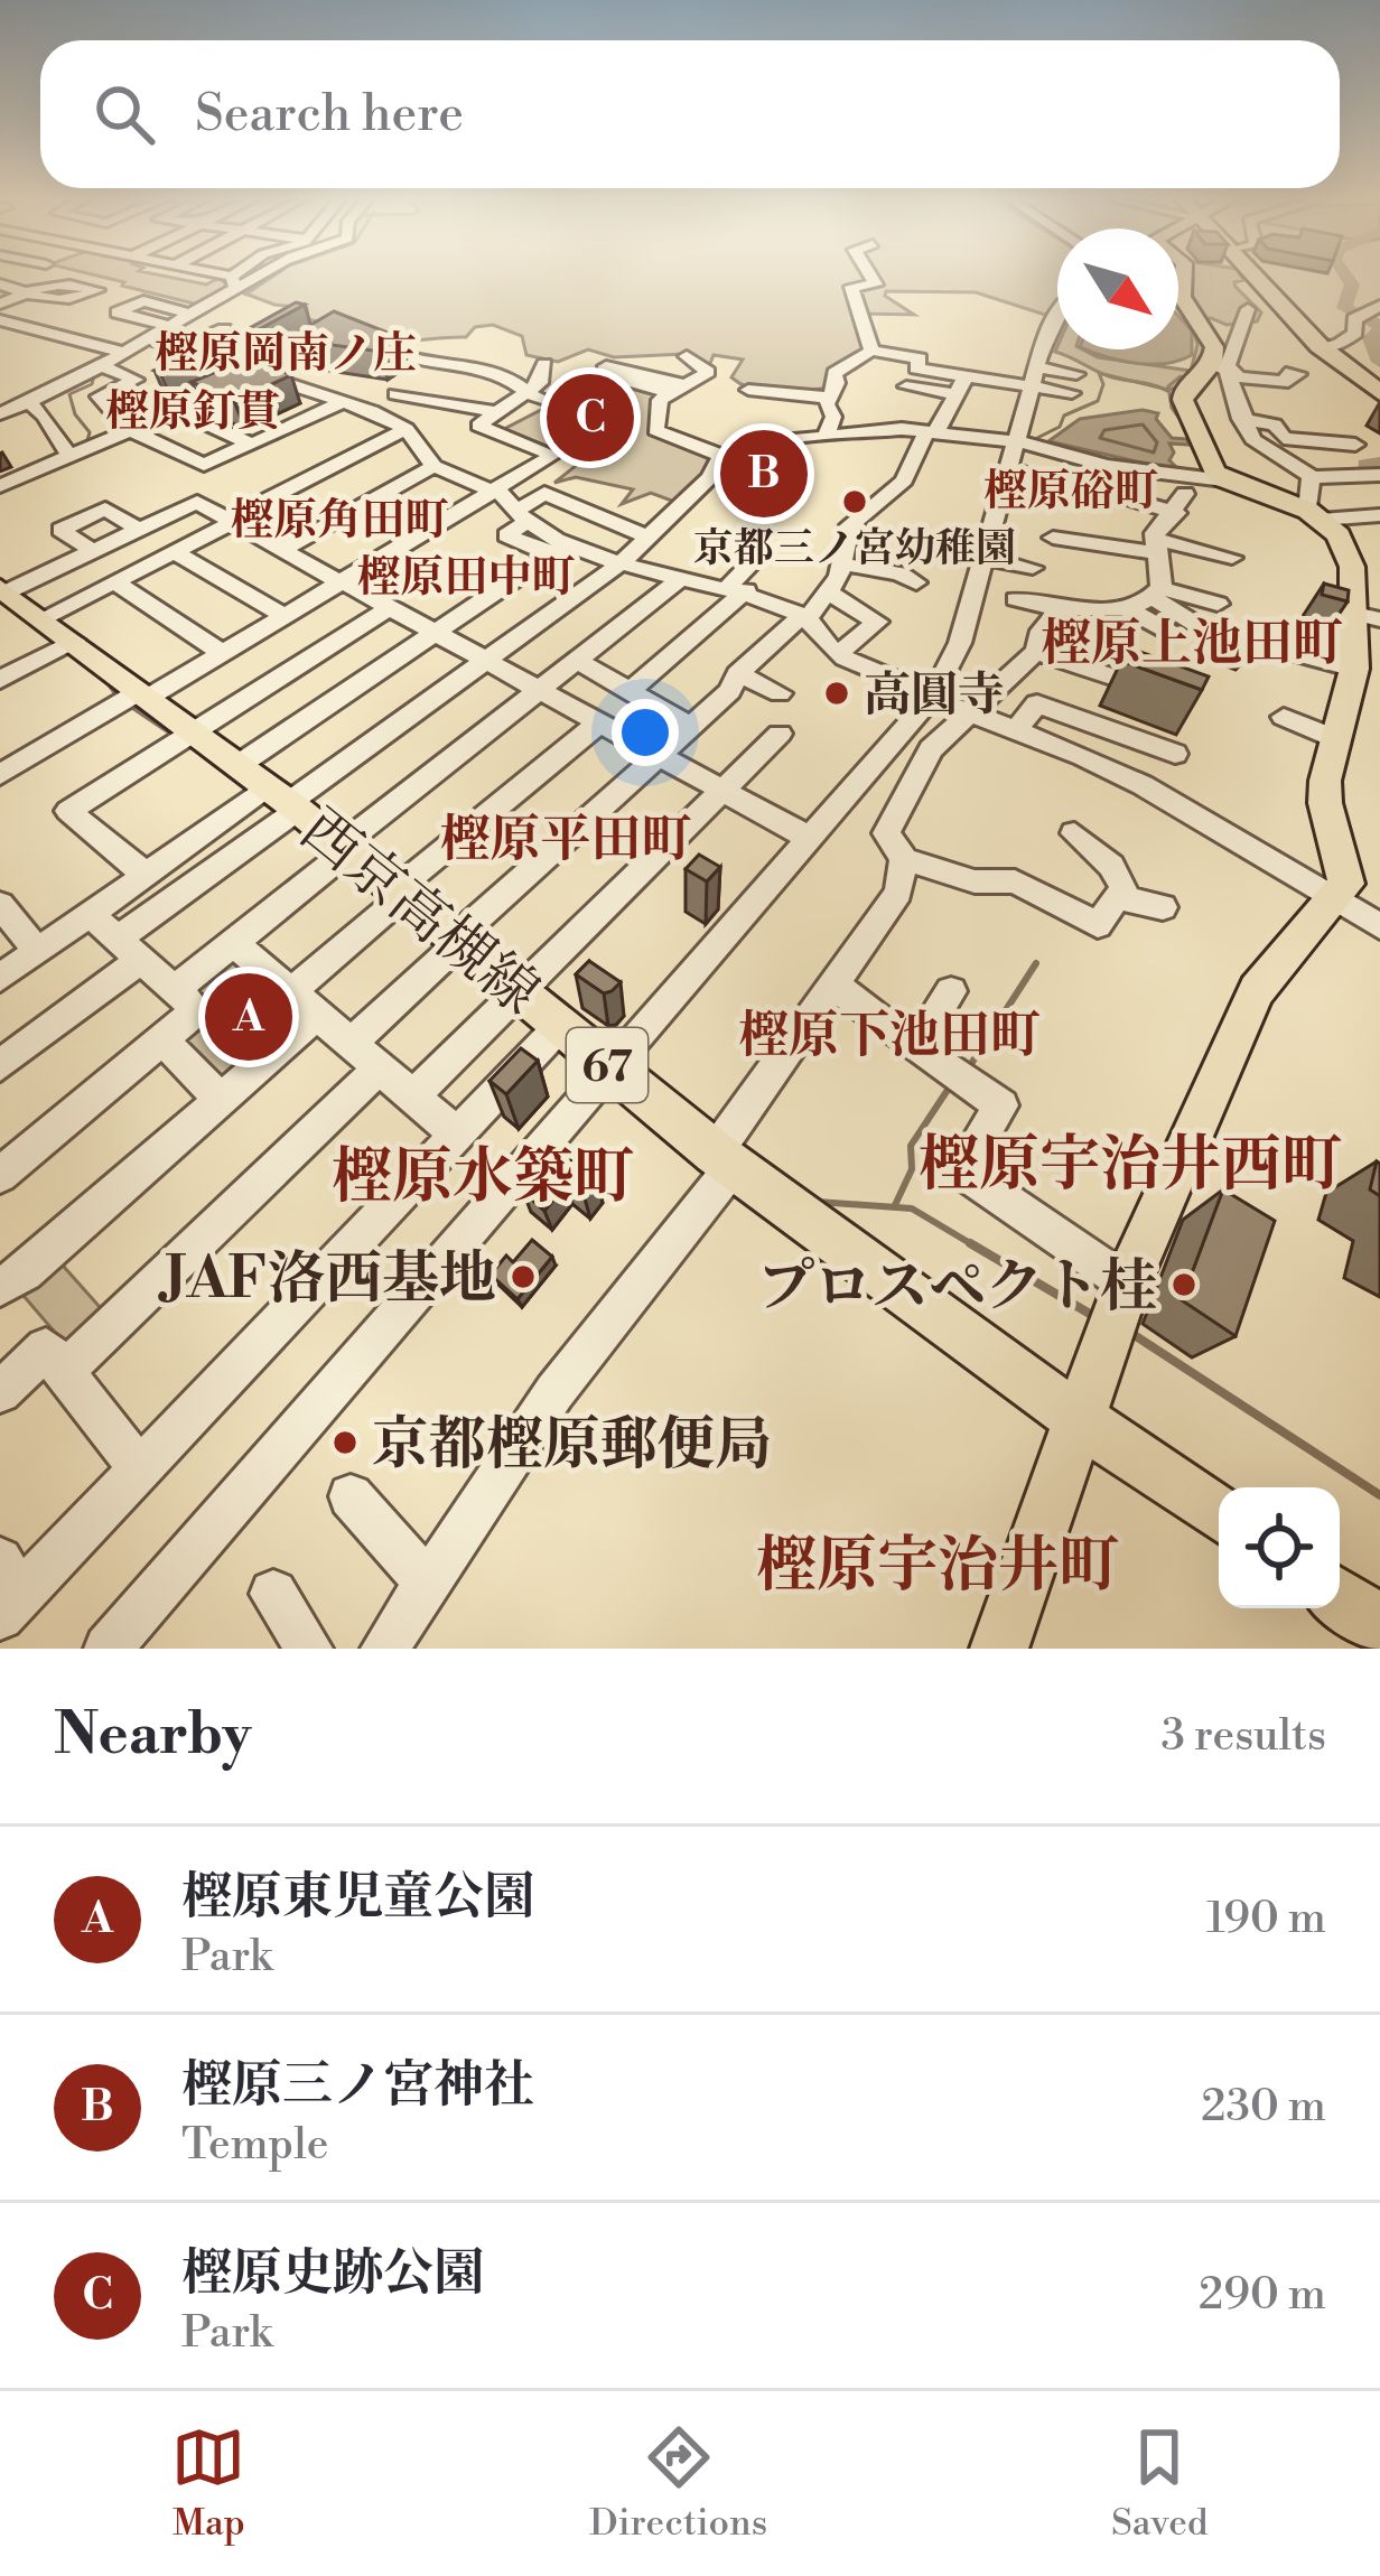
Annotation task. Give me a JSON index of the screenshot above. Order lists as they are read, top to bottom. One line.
{"streets":{"main road":["西京高槻線","67"]},"districts":["樫原岡南ノ庄","樫原釘貫","樫原硲町","樫原角田町","樫原田中町","樫原上池田町","樫原平田町","樫原下池田町","樫原宇治井西町","樫原水築町","樫原宇治井町"],"places":["京都三ノ宮幼稚園","高圓寺","JAF洛西基地","プロスペクト桂","京都樫原郵便局"],"north":"bottom right","page":{"search":"Search here","pins":["C","B","A"],"heading":["Nearby","3 results"],"list":[{"mark":"A","name":"樫原東児童公園","note":"Park","value":"190 m"},{"mark":"B","name":"樫原三ノ宮神社","note":"Temple","value":"230 m"},{"mark":"C","name":"樫原史跡公園","note":"Park","value":"290 m"}],"nav":["Map","Directions","Saved"]}}
